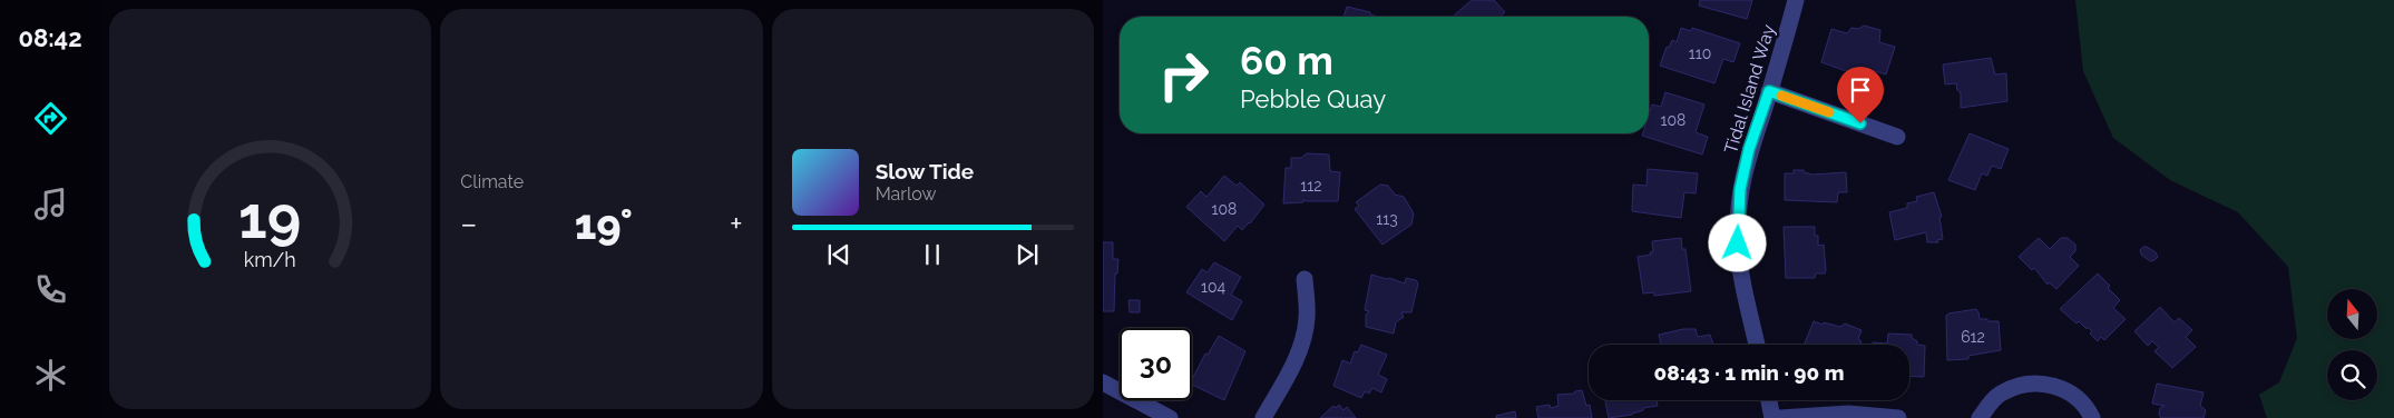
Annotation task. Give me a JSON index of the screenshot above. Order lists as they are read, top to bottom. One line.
{"streets":{"street":["Tidal Island Way"]},"house_numbers":["110","108","112","108","113","104","612"],"north":"top","page":{"tabs":"08:42","tile":"Climate","turn":["60 m","Pebble Quay"],"song":["Slow Tide","Marlow"],"heat":["−","19°","+"],"limit":"30","trip":"08:43 · 1 min · 90 m","gauge":["19","km/h"]}}
